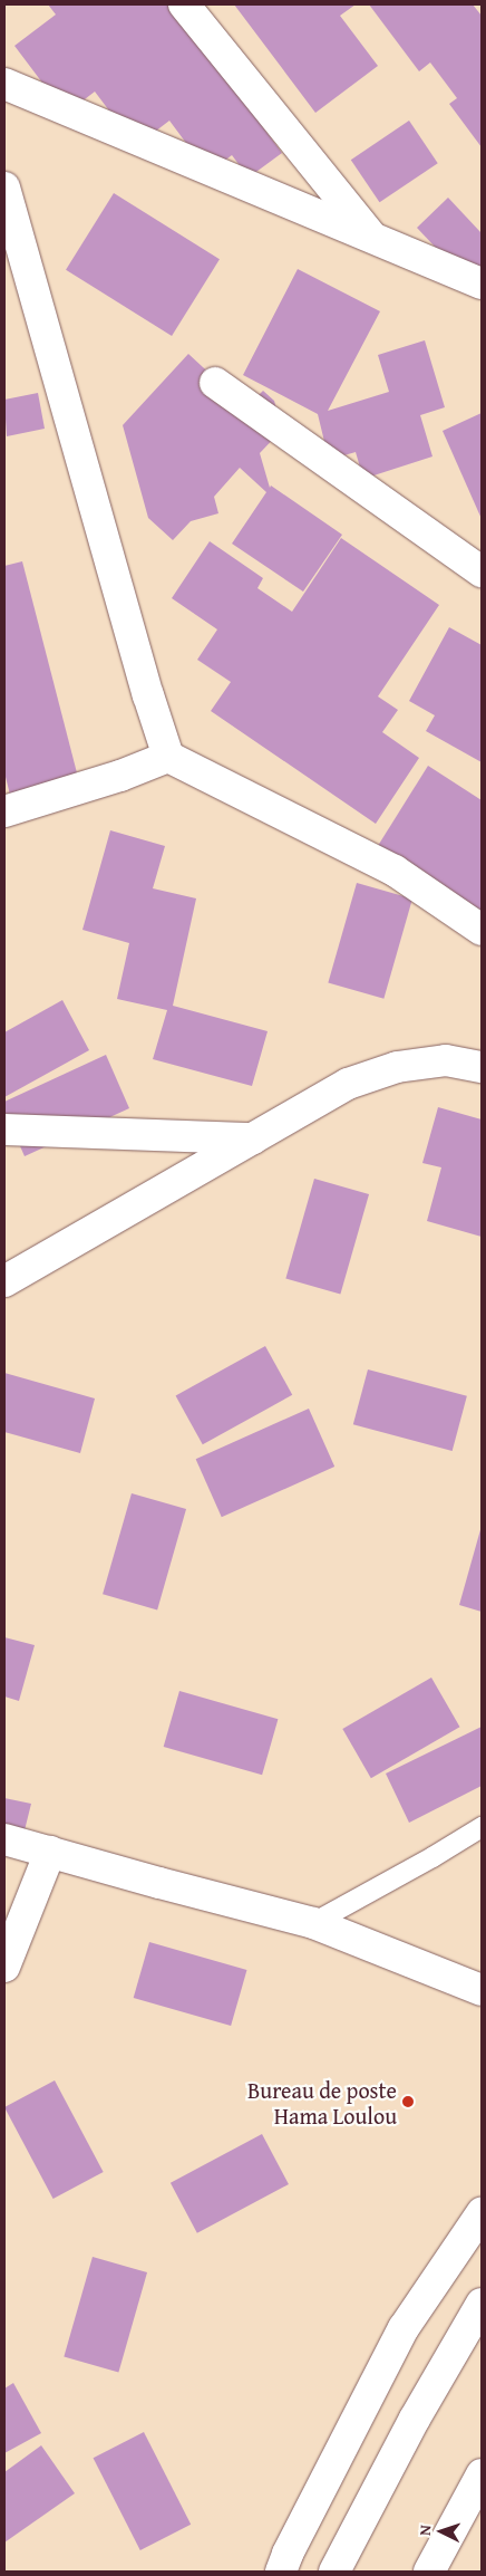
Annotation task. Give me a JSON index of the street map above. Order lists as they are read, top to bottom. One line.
{"places":["Bureau de poste Hama Loulou"],"north":"left"}
